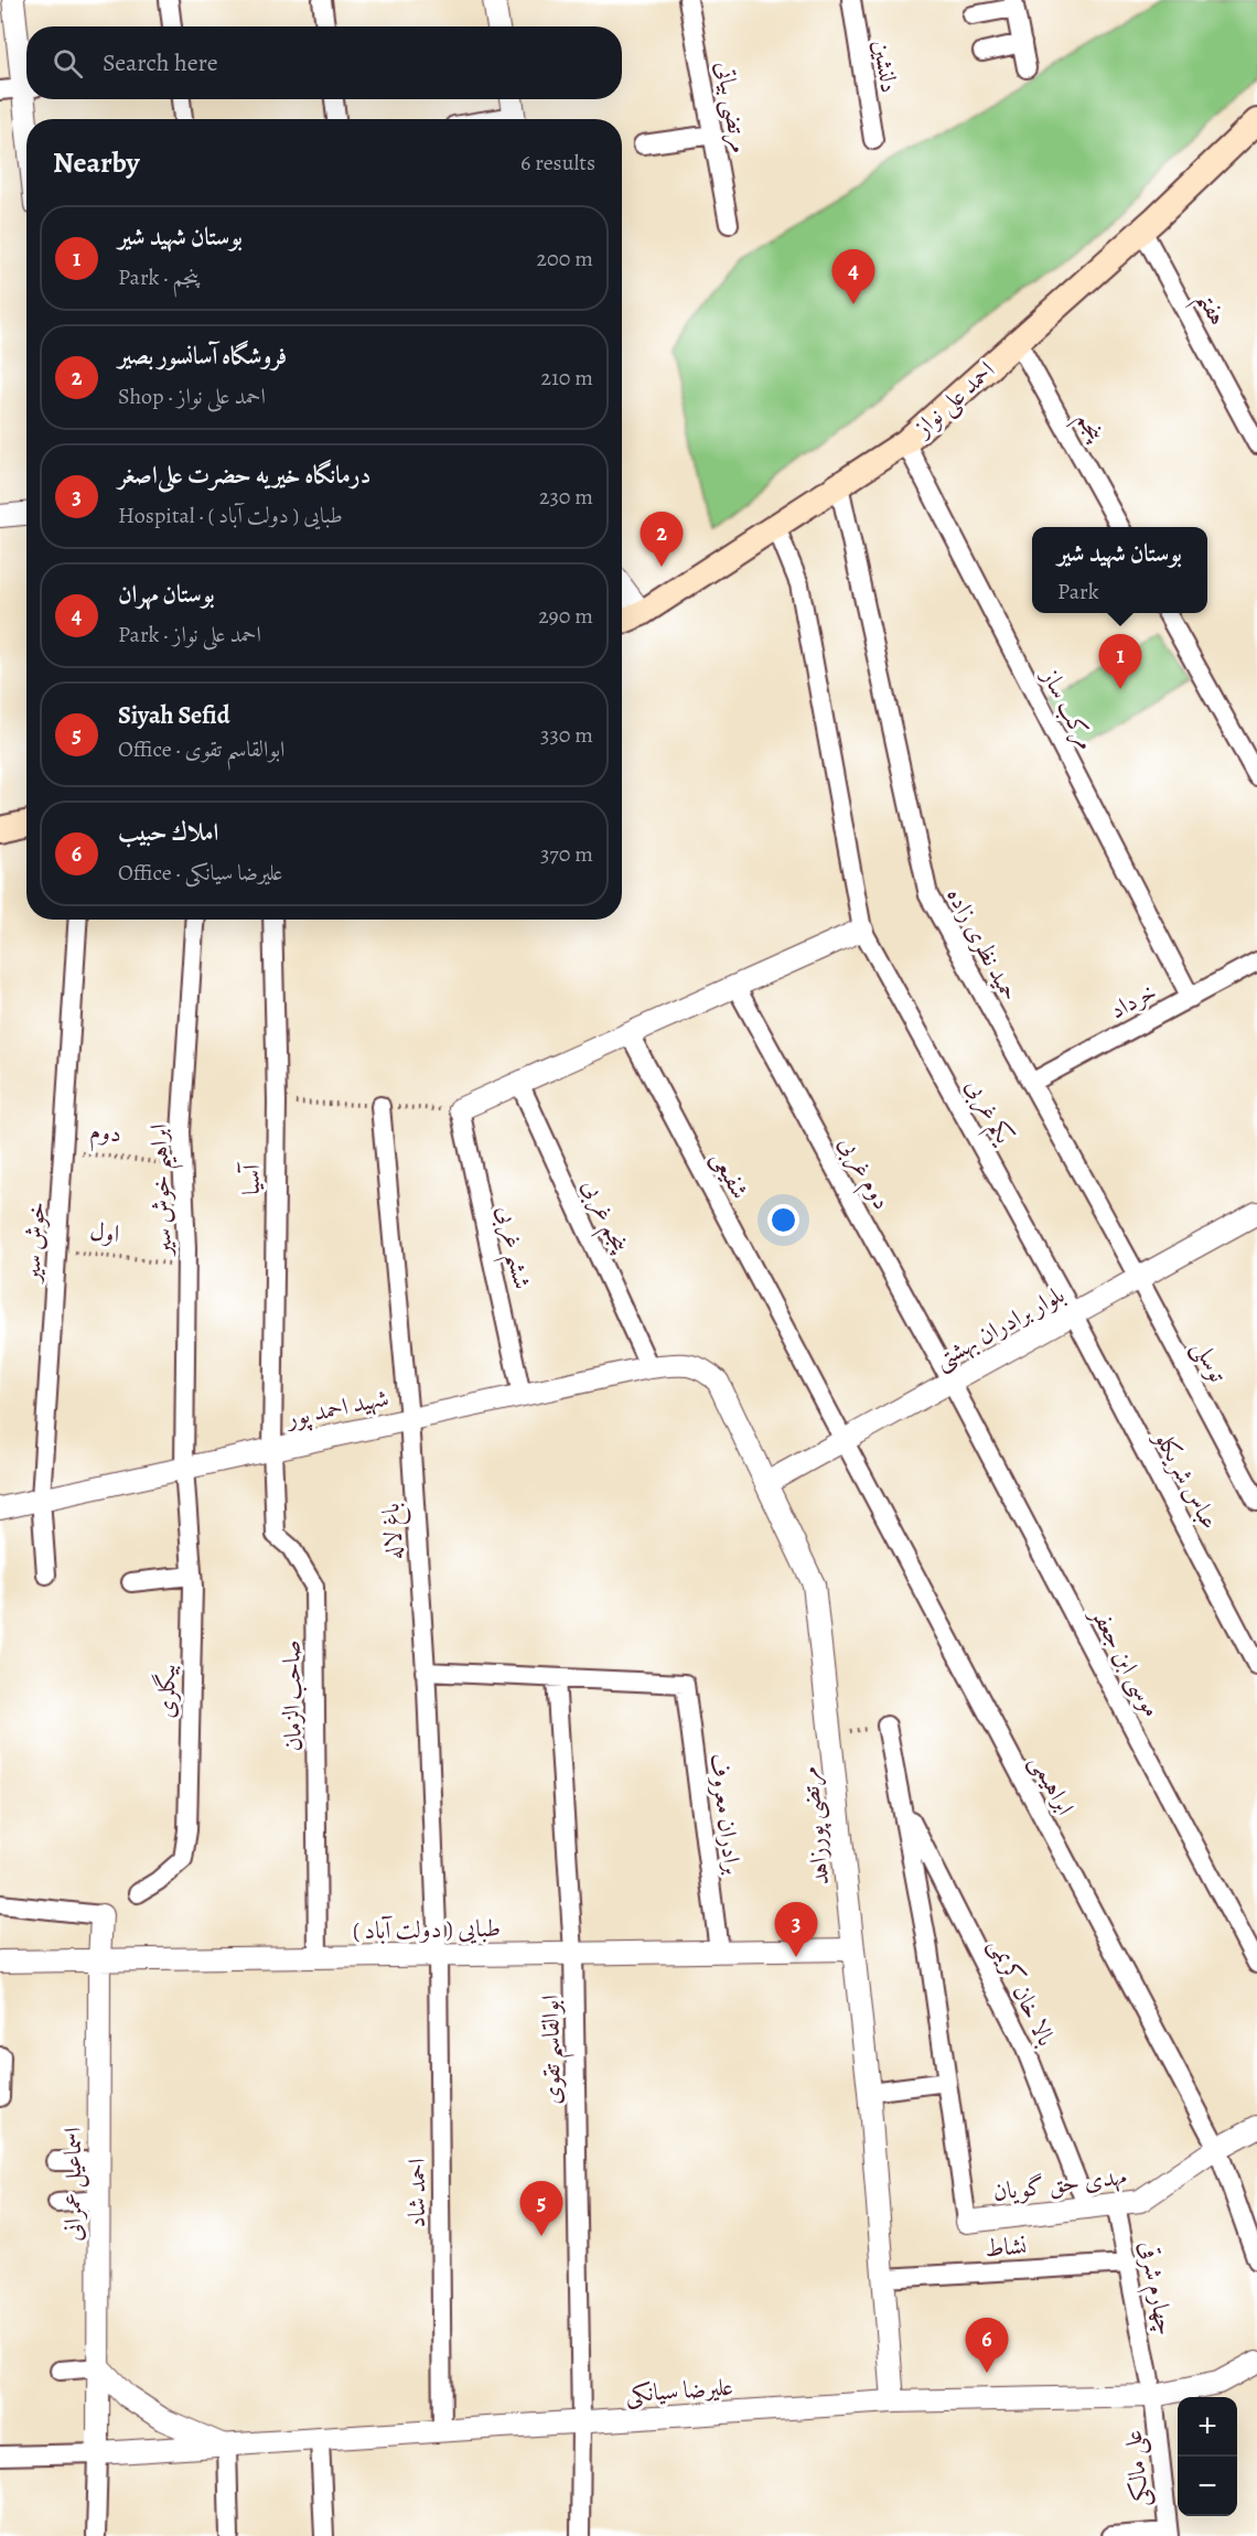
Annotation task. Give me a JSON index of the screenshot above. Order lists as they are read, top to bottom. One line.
{"streets":{"main road":["احمد علی نواز"],"street":["دلنشین","مرتضی بیاتی","هفتم","پنجم","مرکب ساز","حمید نظری زاده","خرداد","یکم غربی","دوم غربی","شفیعی","آسیا","ابراهیم خوش سیر","پنجم غربی","خوش سیر","ششم غربی","بلوار برادران بهشتی","توسلی","شهید احمد پور","عباس شریکلو","باغ لاله","موسی ابن جعفر","بیگلری","صاحب الزمان","ابراهیمی","برادران معروف","مرتضی پورزاهد","طبایی ( دولت آباد )","بالا خان کریمی","ابوالقاسم تقوی","مهدی حق گویان","اسماعیل عمرانی","احمد شاد","نشاط","چهارم شرقی","علیرضا سیانکی","علی مالکی"],"path":["دوم","اول"]},"crossings":[["هفتم","احمد علی نواز"],["احمد علی نواز","پنجم"],["احمد علی نواز","مرکب ساز"],["احمد علی نواز","حمید نظری زاده"],["احمد علی نواز","یکم غربی"],["مرکب ساز","خرداد"],["حمید نظری زاده","خرداد"],["حمید نظری زاده","بلوار برادران بهشتی"],["حمید نظری زاده","توسلی"],["یکم غربی","بلوار برادران بهشتی"],["یکم غربی","عباس شریکلو"],["دوم","ابراهیم خوش سیر"],["دوم","خوش سیر"],["دوم غربی","بلوار برادران بهشتی"],["دوم غربی","موسی ابن جعفر"],["شفیعی","بلوار برادران بهشتی"],["شفیعی","ابراهیمی"],["آسیا","شهید احمد پور"],["آسیا","صاحب الزمان"],["ابراهیم خوش سیر","اول"],["ابراهیم خوش سیر","شهید احمد پور"],["ابراهیم خوش سیر","بیگلری"],["پنجم غربی","شهید احمد پور"],["اول","خوش سیر"],["خوش سیر","شهید احمد پور"],["ششم غربی","شهید احمد پور"],["بلوار برادران بهشتی","توسلی"],["بلوار برادران بهشتی","عباس شریکلو"],["بلوار برادران بهشتی","موسی ابن جعفر"],["بلوار برادران بهشتی","ابراهیمی"],["بلوار برادران بهشتی","مرتضی پورزاهد"],["شهید احمد پور","باغ لاله"],["شهید احمد پور","بیگلری"],["شهید احمد پور","صاحب الزمان"],["شهید احمد پور","مرتضی پورزاهد"],["باغ لاله","طبایی ( دولت آباد )"],["باغ لاله","احمد شاد"],["صاحب الزمان","طبایی ( دولت آباد )"],["ابراهیمی","مهدی حق گویان"],["برادران معروف","طبایی ( دولت آباد )"],["برادران معروف","ابوالقاسم تقوی"],["مرتضی پورزاهد","طبایی ( دولت آباد )"],["مرتضی پورزاهد","نشاط"],["مرتضی پورزاهد","علیرضا سیانکی"],["طبایی ( دولت آباد )","ابوالقاسم تقوی"],["طبایی ( دولت آباد )","اسماعیل عمرانی"],["طبایی ( دولت آباد )","احمد شاد"],["بالا خان کریمی","مهدی حق گویان"],["ابوالقاسم تقوی","علیرضا سیانکی"],["مهدی حق گویان","چهارم شرقی"],["اسماعیل عمرانی","علیرضا سیانکی"],["احمد شاد","علیرضا سیانکی"],["نشاط","چهارم شرقی"],["چهارم شرقی","علیرضا سیانکی"],["چهارم شرقی","علی مالکی"],["علیرضا سیانکی","علی مالکی"]],"page":{"search":"Search here","heading":["Nearby","6 results"],"list":[{"mark":"1","name":"بوستان شهید شیر","note":"Park · پنجم","value":"200 m"},{"mark":"2","name":"فروشگاه آسانسور بصیر","note":"Shop · احمد علی نواز","value":"210 m"},{"mark":"3","name":"درمانگاه خیریه حضرت علی‌اصغر","note":"Hospital · طبایی ( دولت آباد )","value":"230 m"},{"mark":"4","name":"بوستان مهران","note":"Park · احمد علی نواز","value":"290 m"},{"mark":"5","name":"Siyah Sefid","note":"Office · ابوالقاسم تقوی","value":"330 m"},{"mark":"6","name":"املاك حبيب","note":"Office · علیرضا سیانکی","value":"370 m"}],"pins":["4","2","1","3","5","6"],"popup":["بوستان شهید شیر","Park"],"map_buttons":["+","−"]}}
